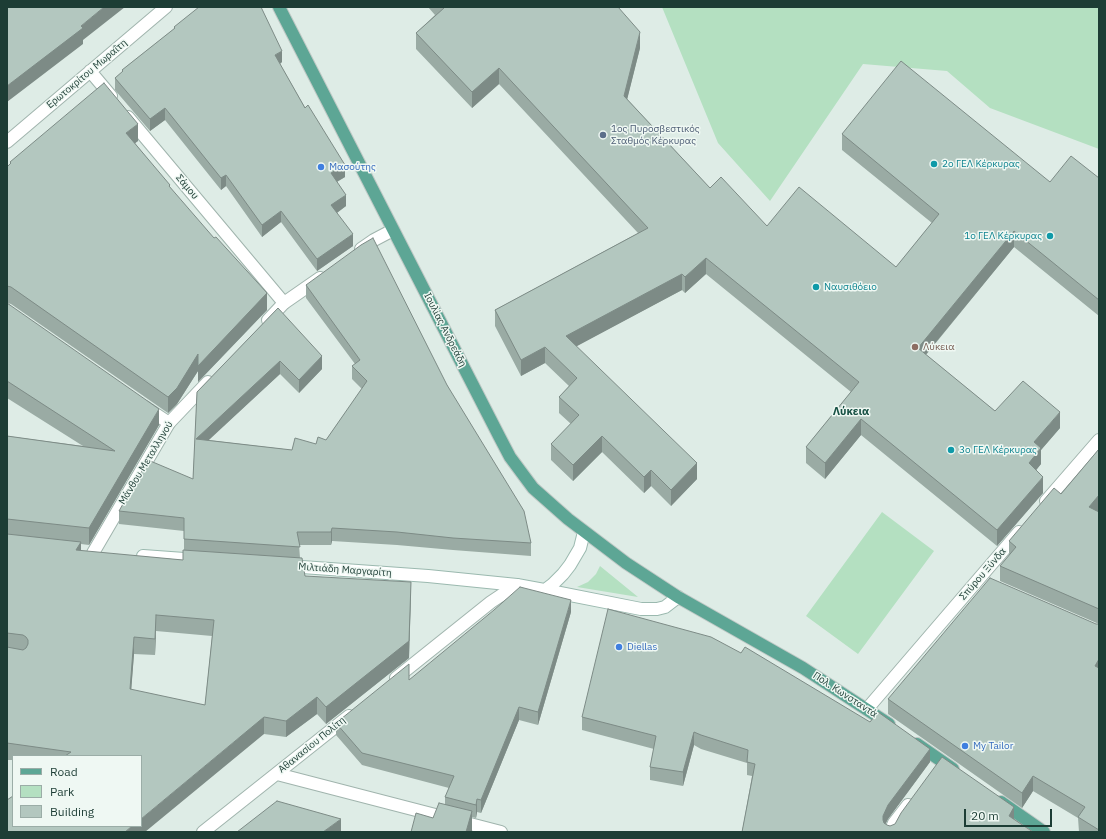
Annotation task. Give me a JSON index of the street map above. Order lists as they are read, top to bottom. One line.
{"streets":{"main road":["Ιουλίας Ανδρεάδη","Πολ. Κωνσταντά"],"street":["Ερωτοκρίτου Μωραΐτη","Σάμου","Μάνθου Μεταλληνού","Μιλτιάδη Μαργαρίτη","Σπύρου Ξύνδα","Αθανασίου Πολίτη"]},"crossings":[["Ερωτοκρίτου Μωραΐτη","Σάμου"],["Ιουλίας Ανδρεάδη","Μιλτιάδη Μαργαρίτη"],["Ιουλίας Ανδρεάδη","Πολ. Κωνσταντά"],["Μιλτιάδη Μαργαρίτη","Πολ. Κωνσταντά"],["Σπύρου Ξύνδα","Πολ. Κωνσταντά"]],"districts":["Λύκεια"],"places":["1ος Πυροσβεστικός Σταθμός Κέρκυρας","2ο ΓΕΛ Κέρκυρας","Μασούτης","1ο ΓΕΛ Κέρκυρας","Ναυσιθόειο","Λύκεια","3ο ΓΕΛ Κέρκυρας","Diellas","My Tailor"],"legend":["Road","Park","Building"],"scale_bar":"20 m"}
